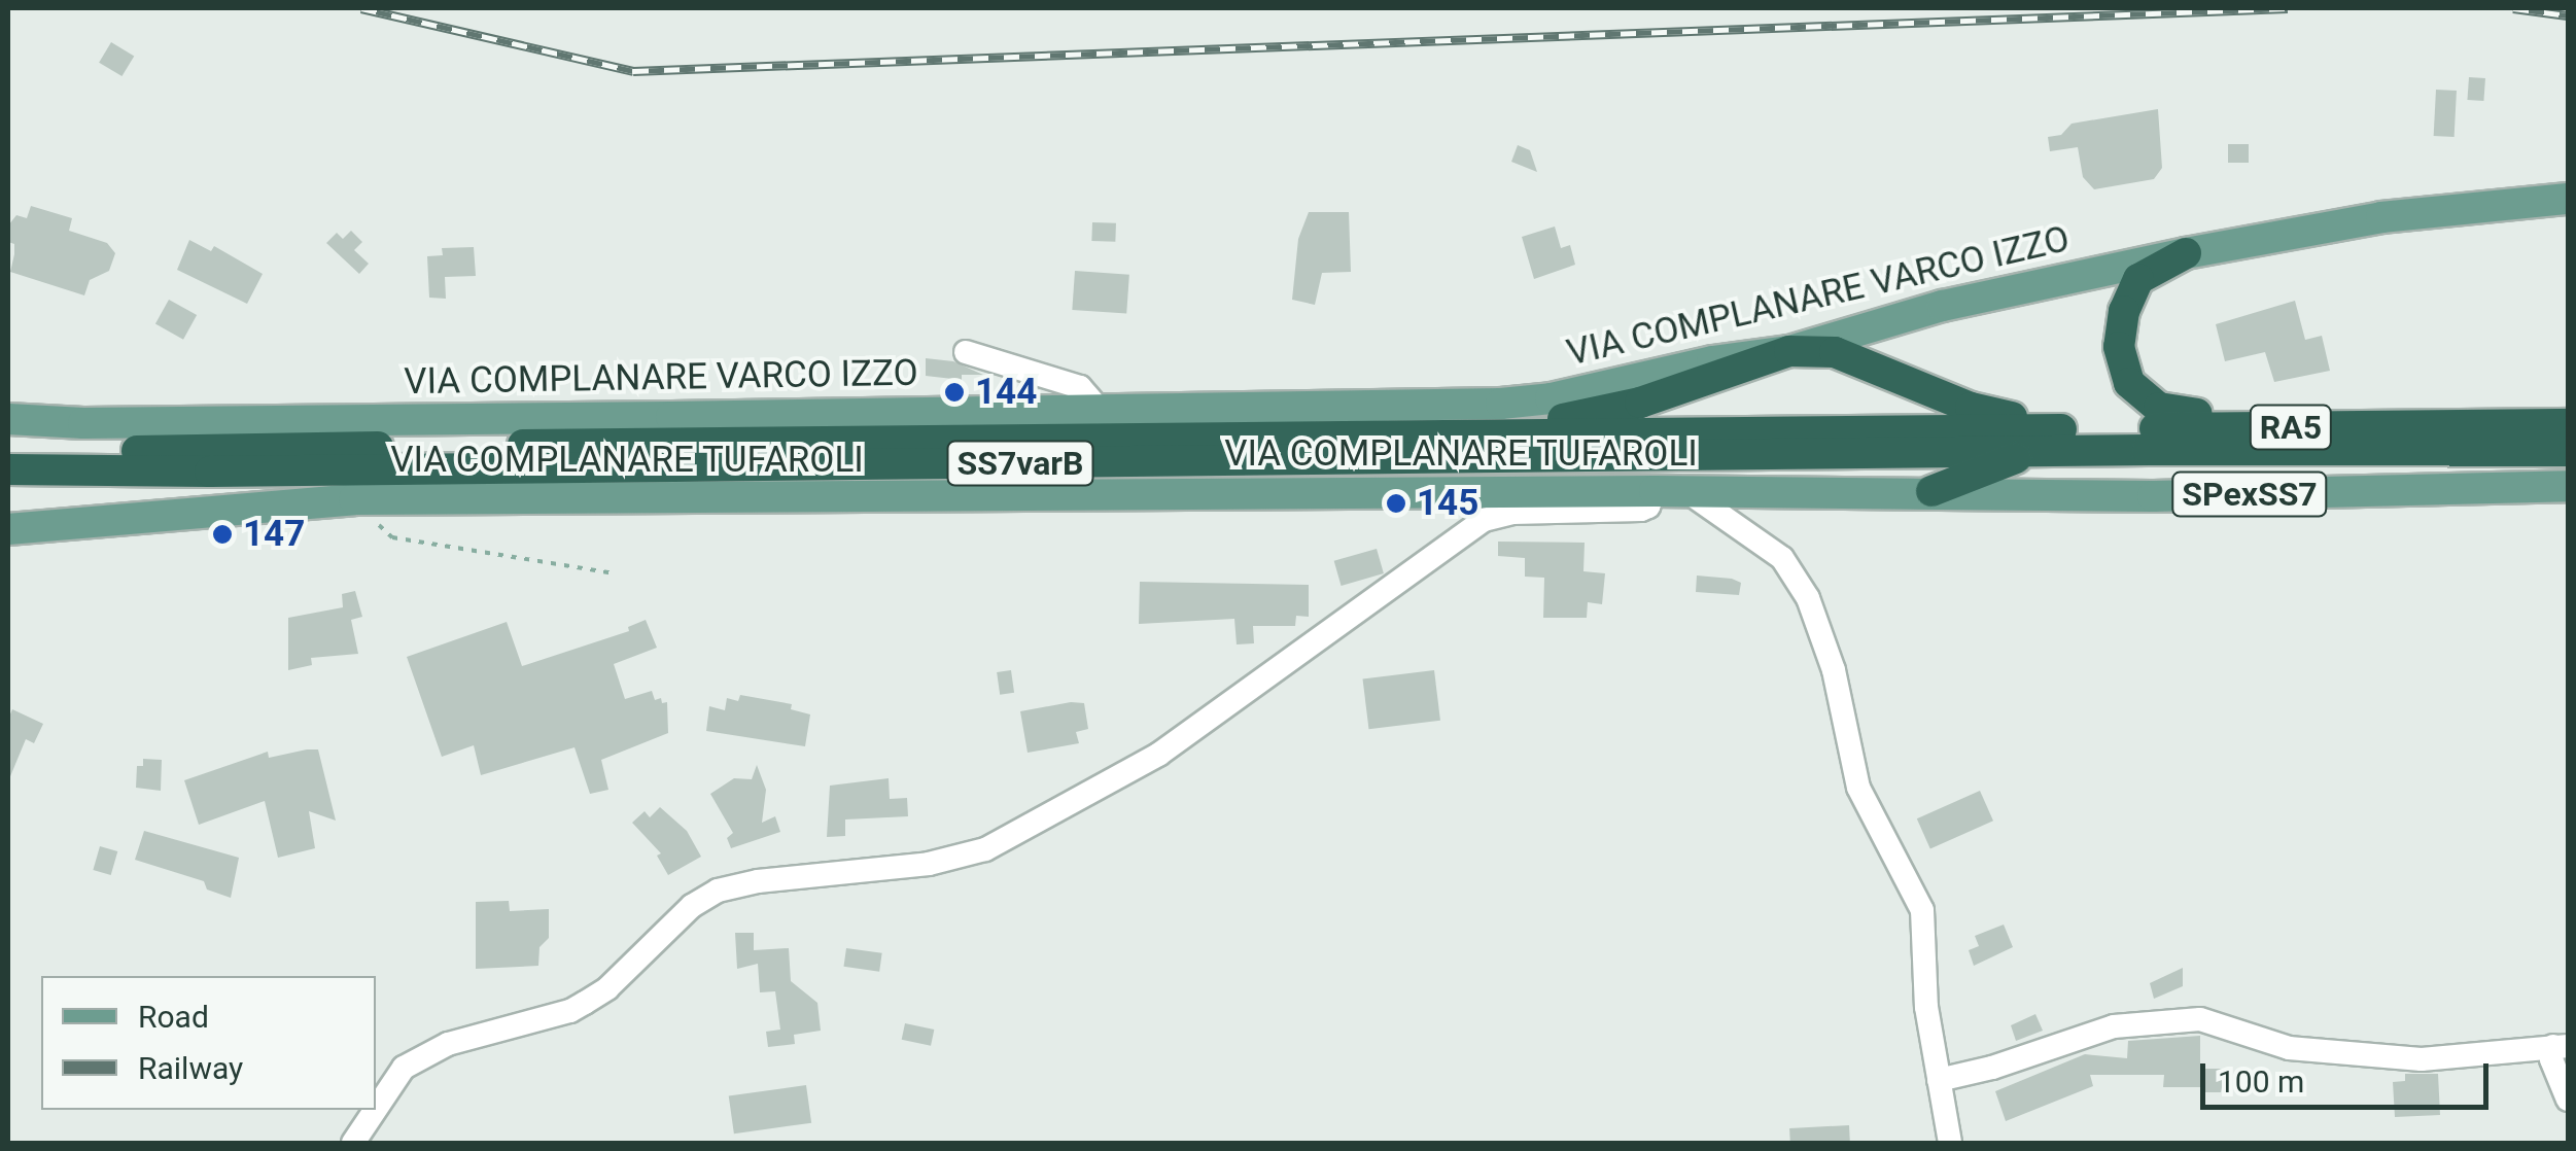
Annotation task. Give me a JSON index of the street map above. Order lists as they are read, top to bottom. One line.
{"streets":{"highway":["RA5","SS7varB"],"main road":["VIA COMPLANARE VARCO IZZO","VIA COMPLANARE TUFAROLI","SPexSS7"]},"crossings":[["RA5","SS7varB"]],"places":["144","145","147"],"legend":["Road","Railway"],"scale_bar":"100 m"}
